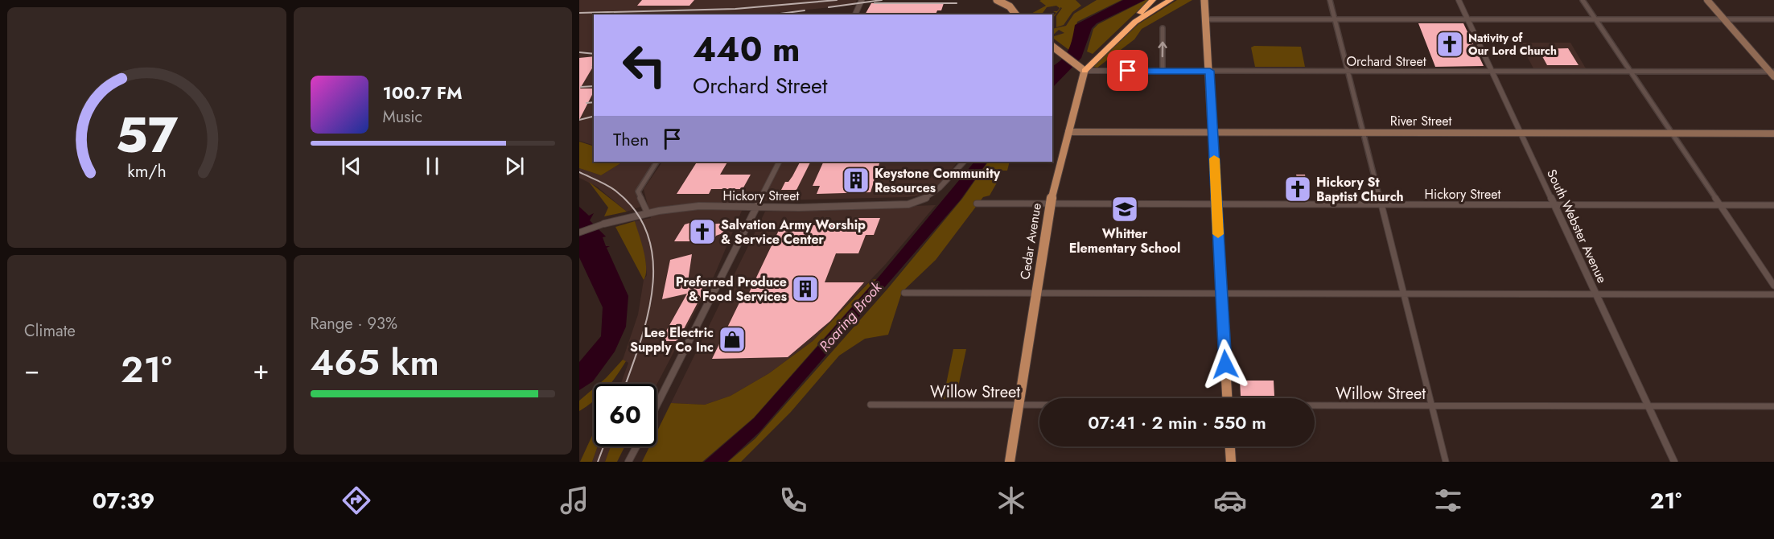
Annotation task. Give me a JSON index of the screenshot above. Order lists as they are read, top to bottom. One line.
{"streets":{"main road":["River Street","Cedar Avenue"],"street":["Orchard Street","Hickory Street","South Webster Avenue","Willow Street"]},"crossings":[["Orchard Street","South Webster Avenue"],["Orchard Street","Cedar Avenue"],["River Street","South Webster Avenue"],["River Street","Cedar Avenue"],["Hickory Street","South Webster Avenue"],["Hickory Street","Cedar Avenue"],["South Webster Avenue","Willow Street"],["Cedar Avenue","Willow Street"]],"water":["Roaring Brook"],"places":{"church":["Nativity of Our Lord Church","Hickory St Baptist Church","Salvation Army Worship & Service Center"],"building":["Keystone Community Resources","Preferred Produce & Food Services"],"school or university":["Whitter Elementary School"],"shop":["Lee Electric Supply Co Inc"]},"page":{"turn":["440 m","Orchard Street"],"song":["100.7 FM","Music"],"then":"Then","tile":["Climate",["Range · 93%","465 km"]],"heat":["−","21°","+"],"limit":"60","trip":"07:41 · 2 min · 550 m","tabs":["07:39","21°"],"gauge":["57","km/h"]}}
